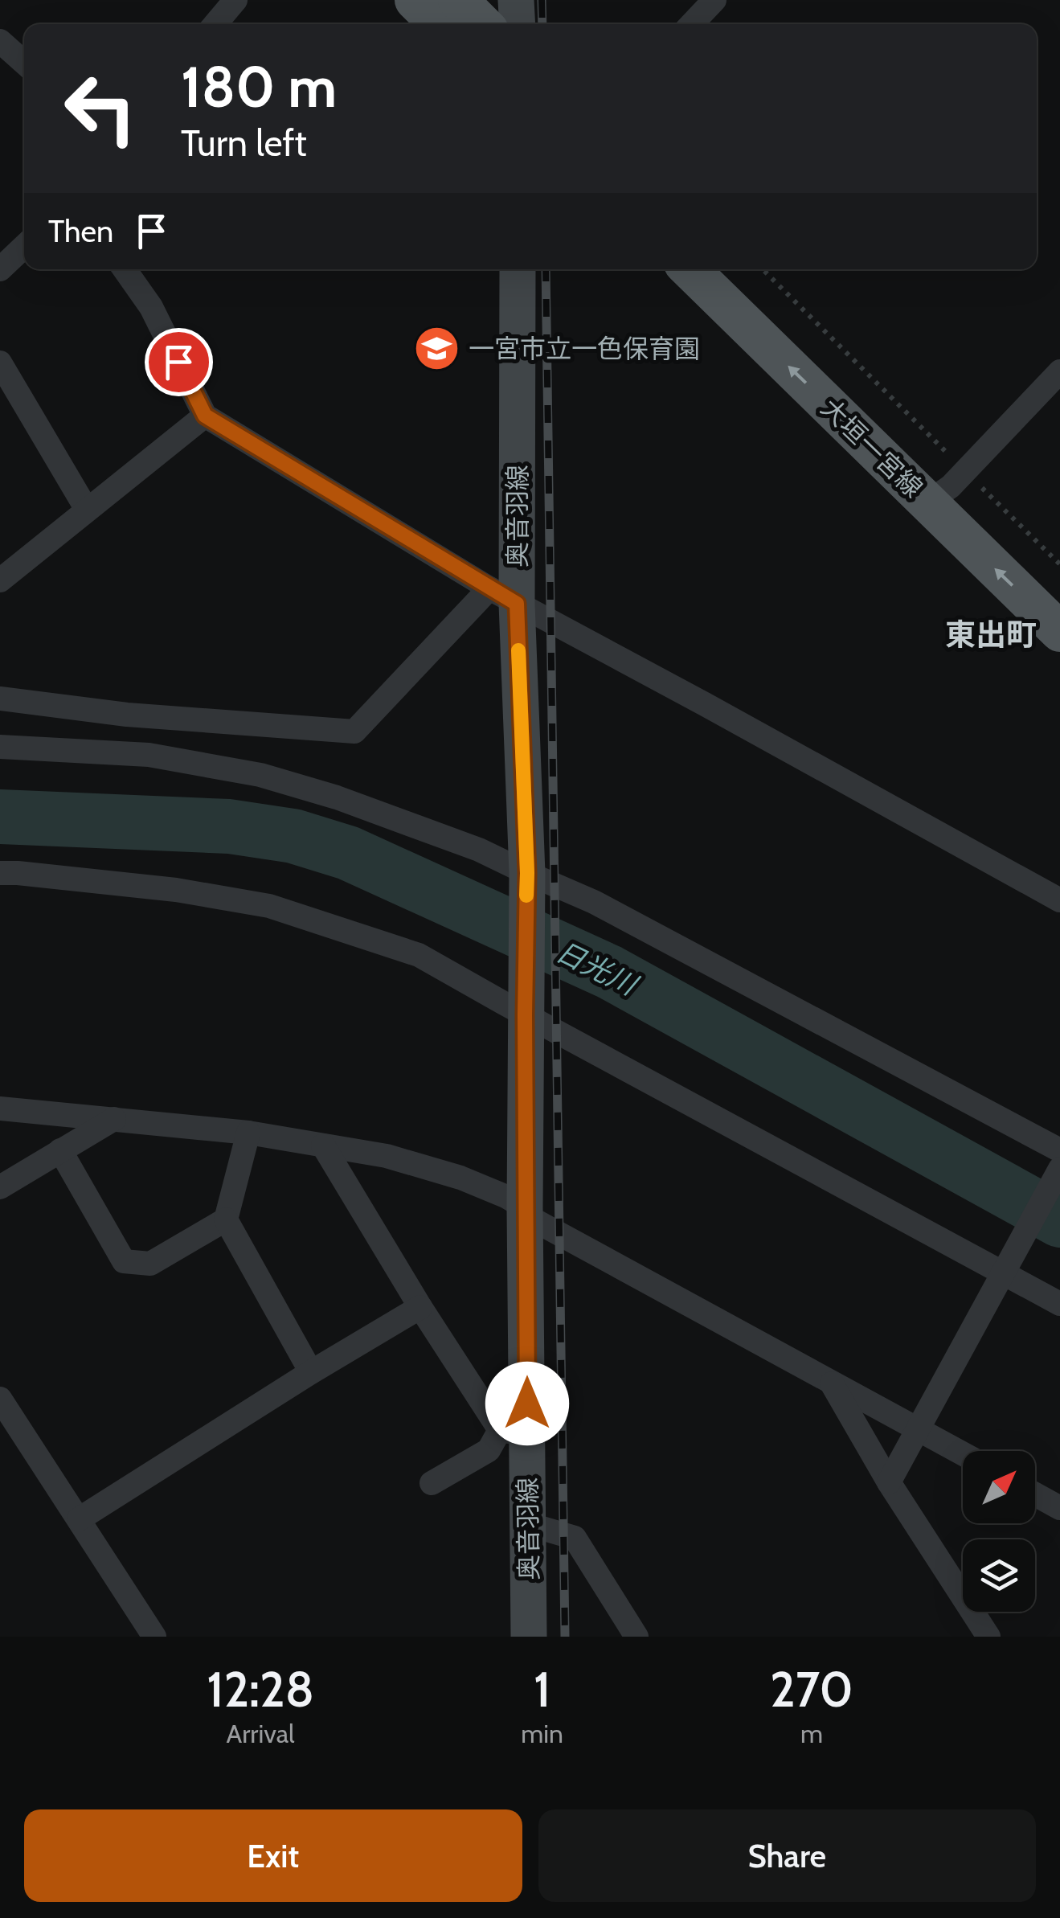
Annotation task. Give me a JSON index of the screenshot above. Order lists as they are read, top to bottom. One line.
{"streets":{"main road":["大垣一宮線","奥音羽線"]},"districts":["東出町"],"water":["日光川"],"places":{"school or university":["一宮市立一色保育園"]},"north":"top right","page":{"turn":["180 m","Turn left"],"then":"Then","eta":["12:28","Arrival","1","min","270","m"],"buttons":["Exit","Share"]}}
